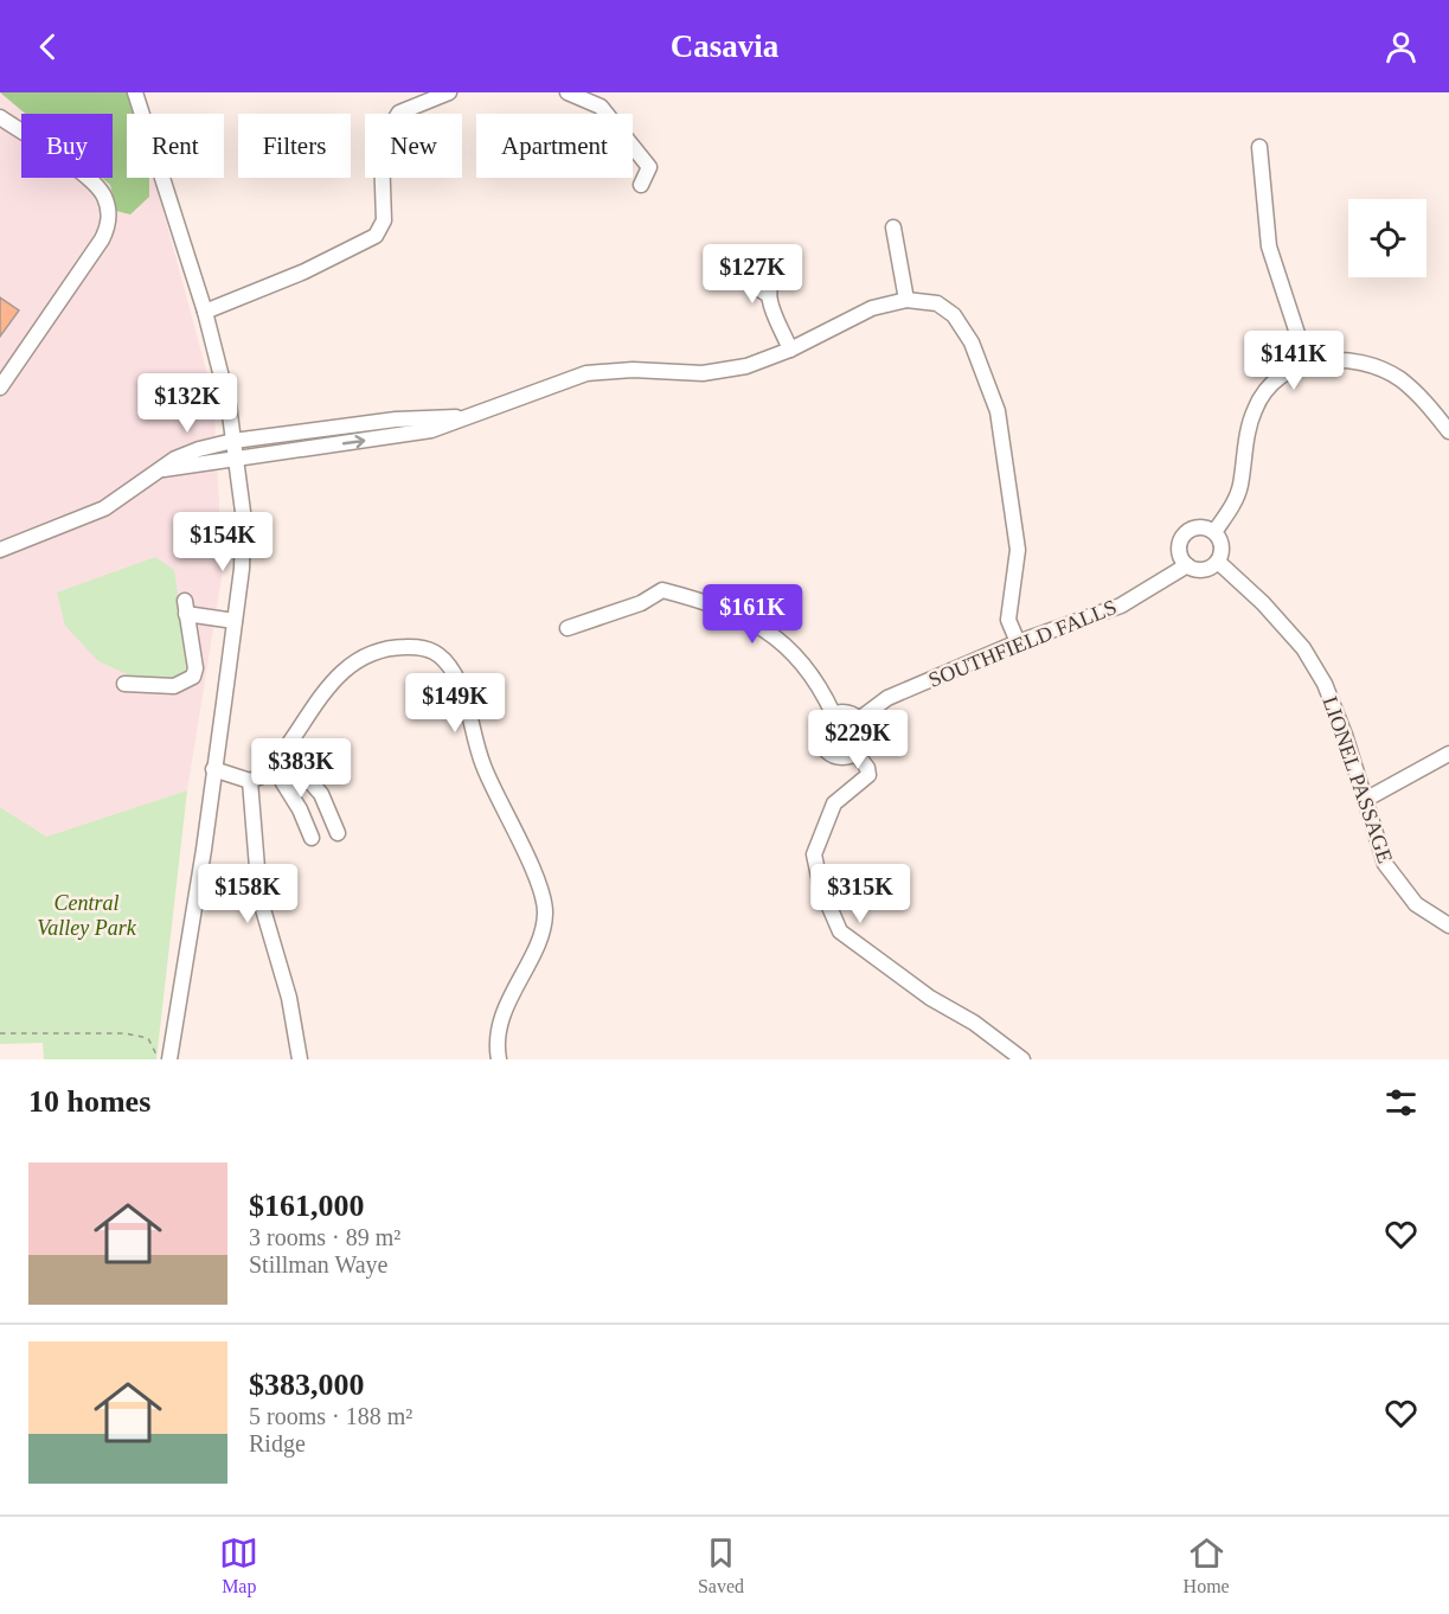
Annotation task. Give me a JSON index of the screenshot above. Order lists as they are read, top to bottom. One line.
{"streets":{"street":["SOUTHFIELD FALLS","LIONEL PASSAGE"]},"crossings":[["SOUTHFIELD FALLS","LIONEL PASSAGE"]],"parks":["Central Valley Park"],"page":{"header":"Casavia","chip":["Buy","Rent","Filters","New","Apartment"],"price":["$127K","$141K","$132K","$154K","$161K","$149K","$229K","$383K","$158K","$315K"],"heading":"10 homes","list":[{"name":"$161,000","note":"3 rooms · 89 m² · Stillman Waye"},{"name":"$383,000","note":"5 rooms · 188 m² · Ridge"}],"tabs":["Map","Saved","Home"]}}
